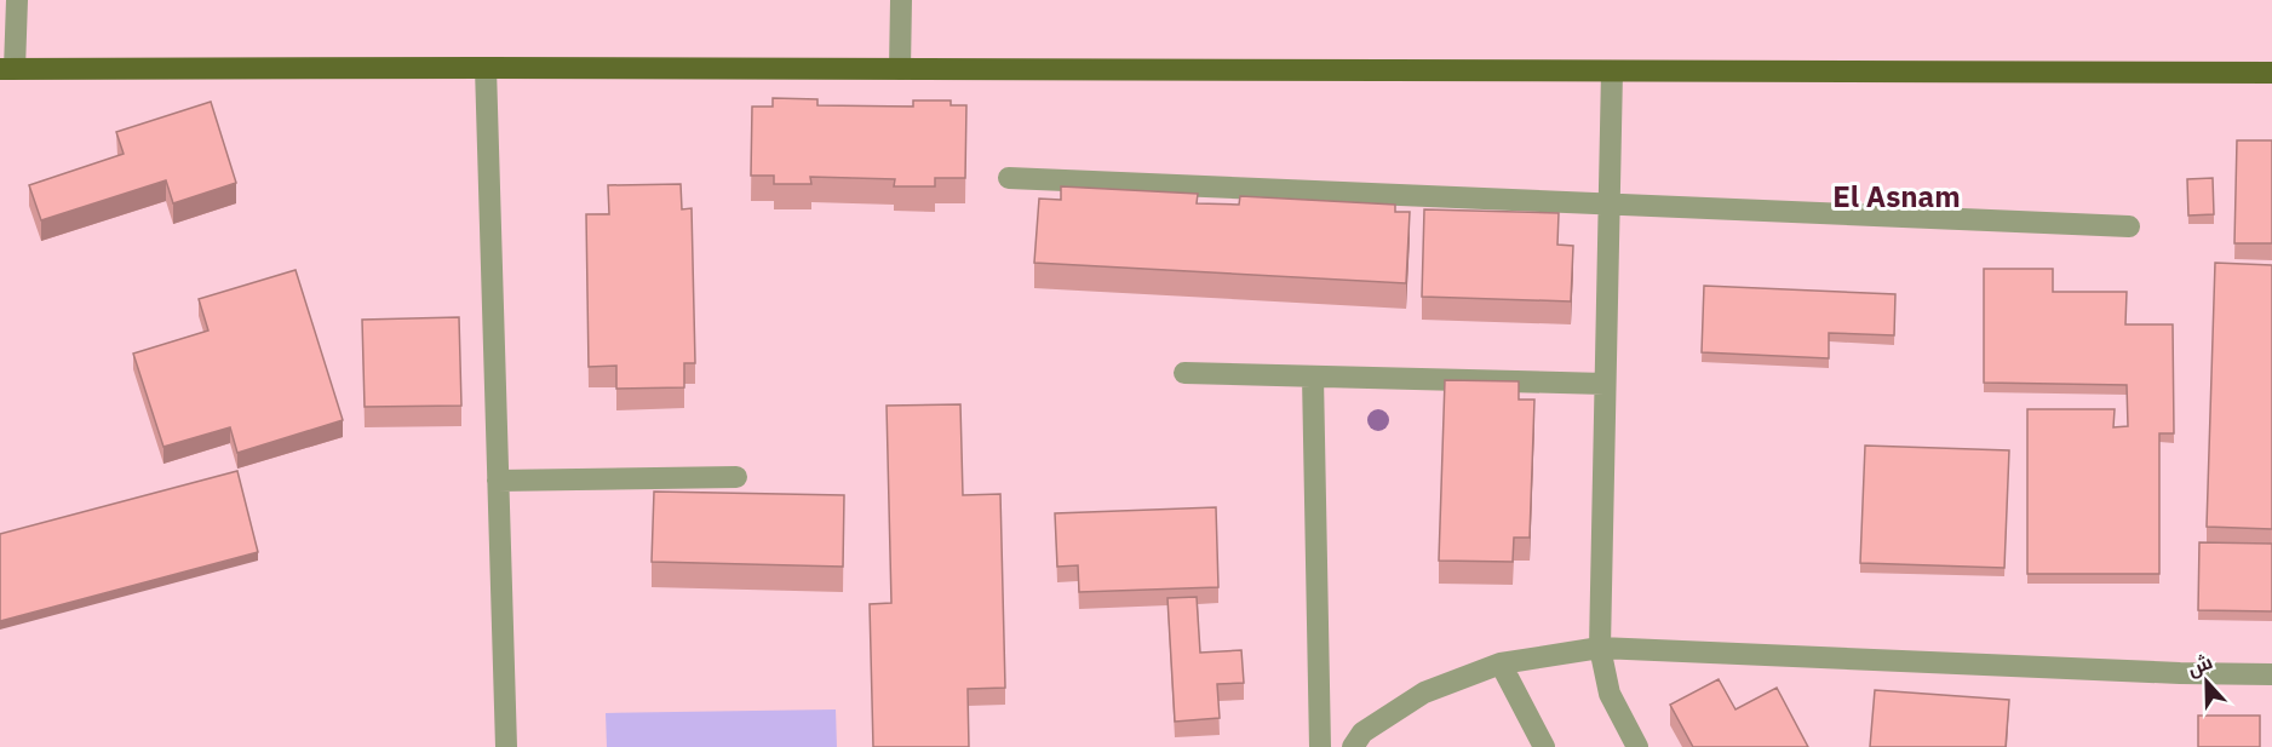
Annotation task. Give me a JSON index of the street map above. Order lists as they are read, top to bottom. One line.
{"districts":["El Asnam"],"north":"top"}
